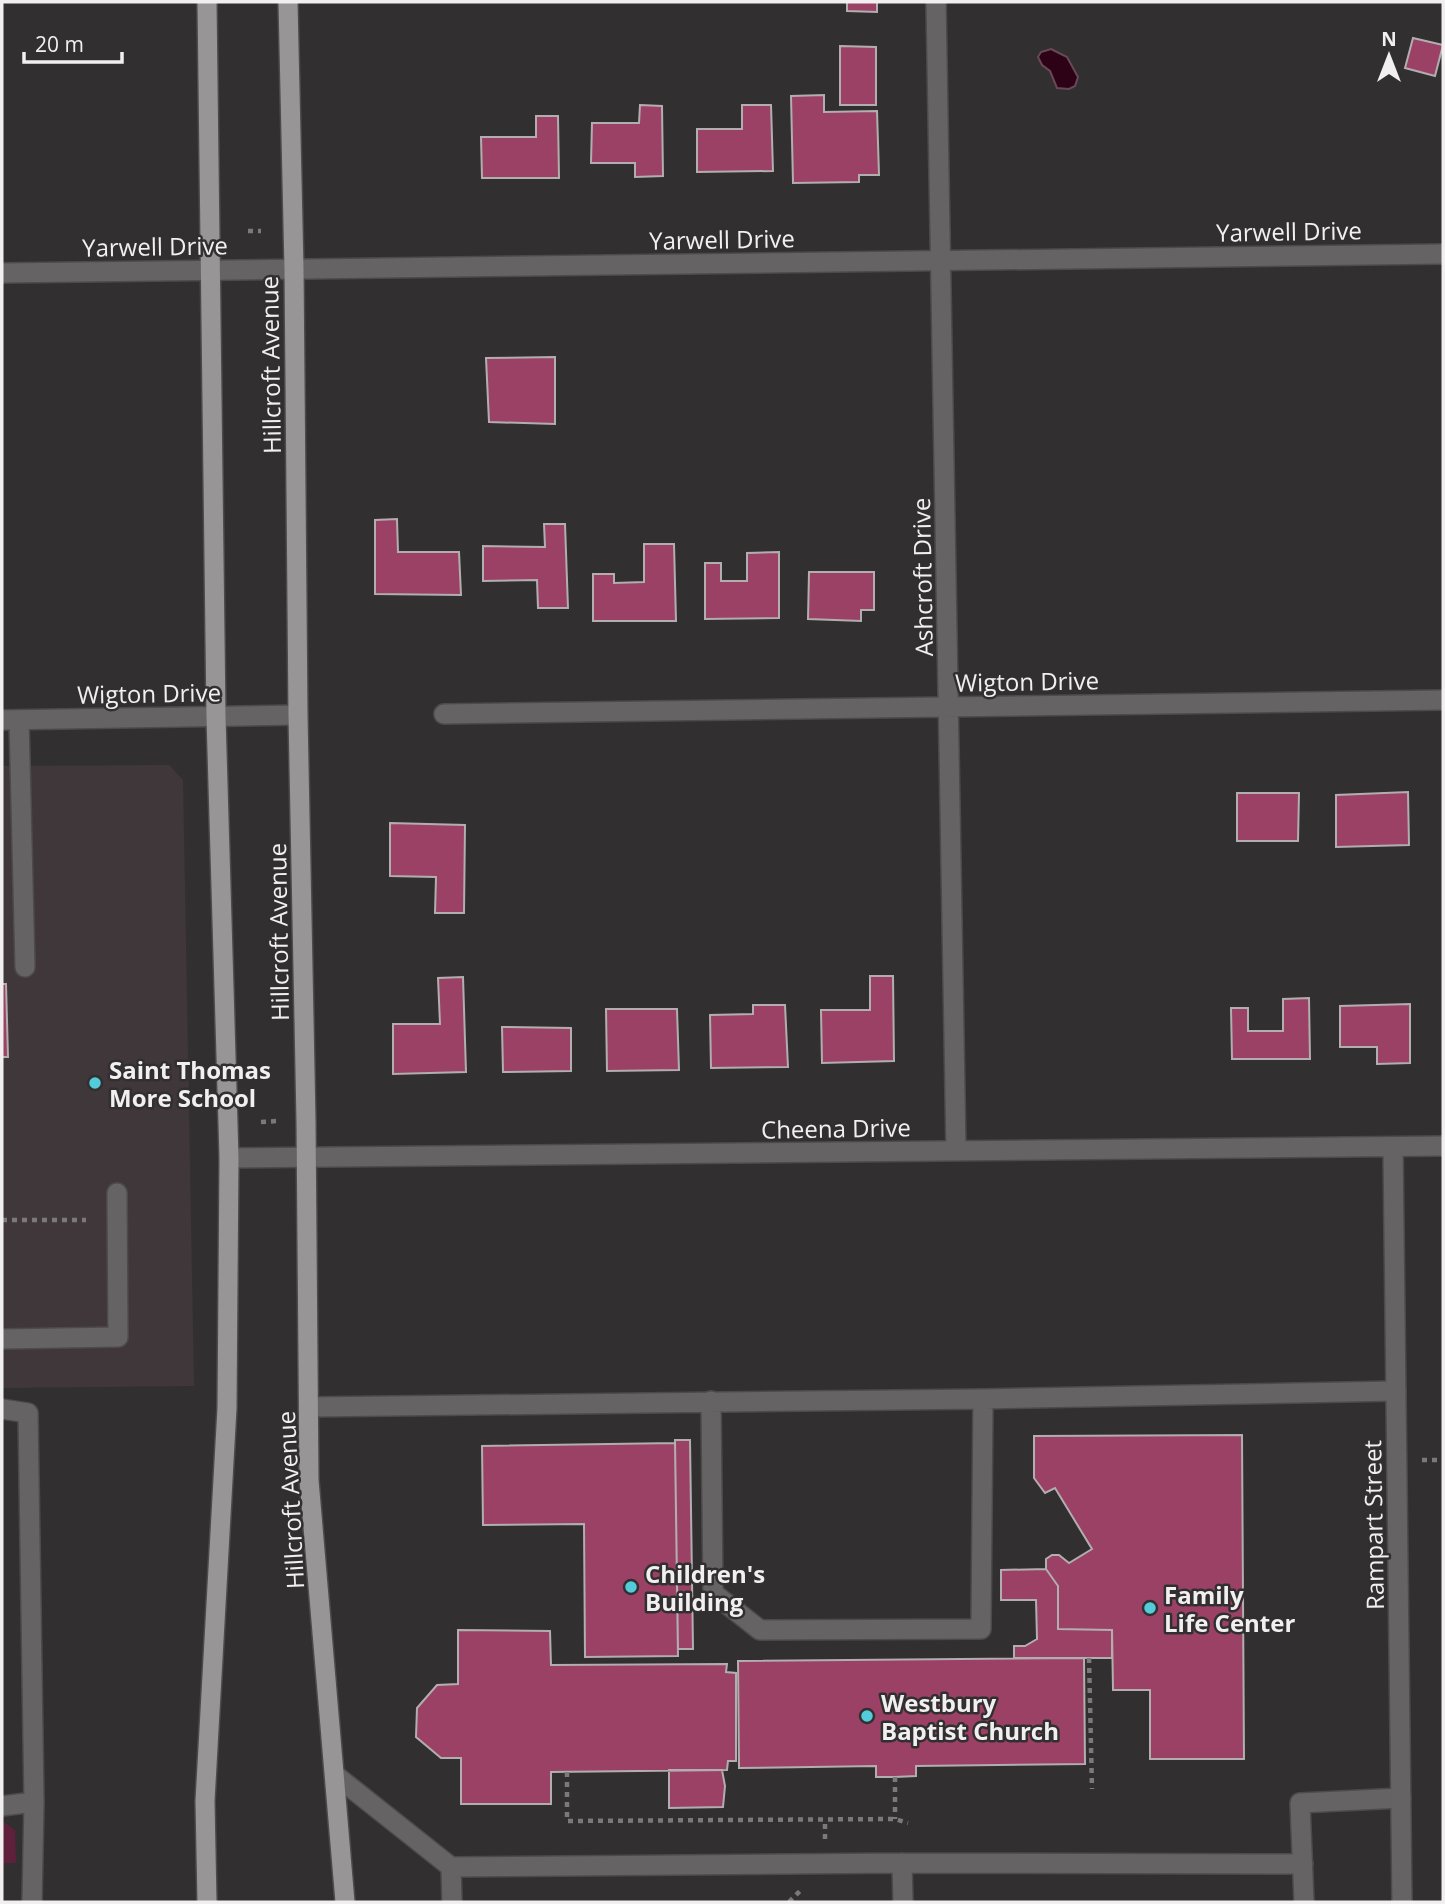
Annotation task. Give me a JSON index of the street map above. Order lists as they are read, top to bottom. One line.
{"streets":{"main road":["Hillcroft Avenue"],"street":["Yarwell Drive","Ashcroft Drive","Wigton Drive","Cheena Drive","Rampart Street"]},"crossings":[["Yarwell Drive","Hillcroft Avenue"],["Yarwell Drive","Ashcroft Drive"],["Hillcroft Avenue","Wigton Drive"],["Hillcroft Avenue","Cheena Drive"],["Ashcroft Drive","Wigton Drive"],["Ashcroft Drive","Cheena Drive"],["Cheena Drive","Rampart Street"]],"places":["Saint Thomas More School","Children's Building","Family Life Center","Westbury Baptist Church"],"scale_bar":"20 m","north":"top"}
